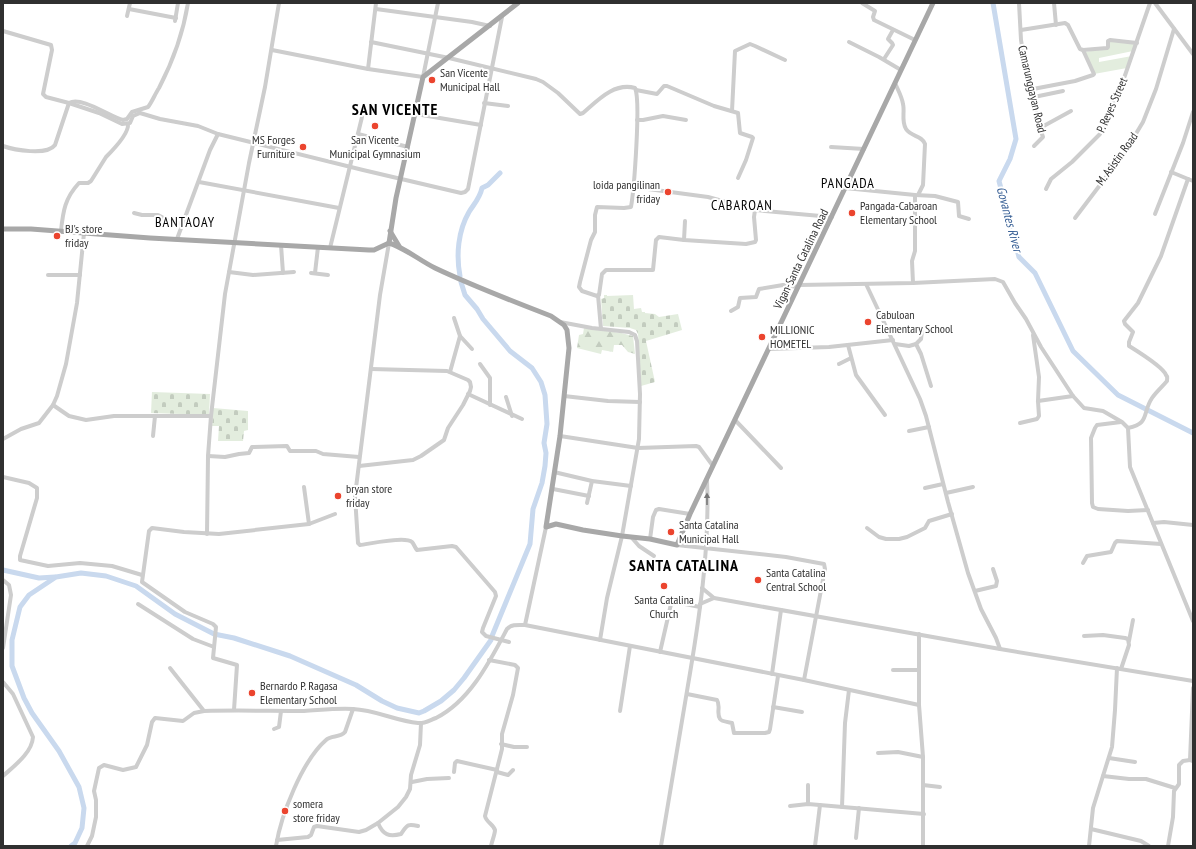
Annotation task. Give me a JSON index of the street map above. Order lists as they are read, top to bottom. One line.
{"streets":{"main road":["Vigan-Santa Catalina Road"],"street":["Camarunggayan Road","P. Reyes Street","M. Asistin Road"]},"districts":["SAN VICENTE","PANGADA","CABAROAN","BANTAOAY","SANTA CATALINA"],"water":["Govantes River"],"places":["San Vicente Municipal Hall","San Vicente Municipal Gymnasium","MS Forges Furniture","loida pangilinan friday","Pangada-Cabaroan Elementary School","BJ's store friday","Cabuloan Elementary School","MILLIONIC HOMETEL","bryan store friday","Santa Catalina Municipal Hall","Santa Catalina Central School","Santa Catalina Church","Bernardo P. Ragasa Elementary School","somera store friday"]}
